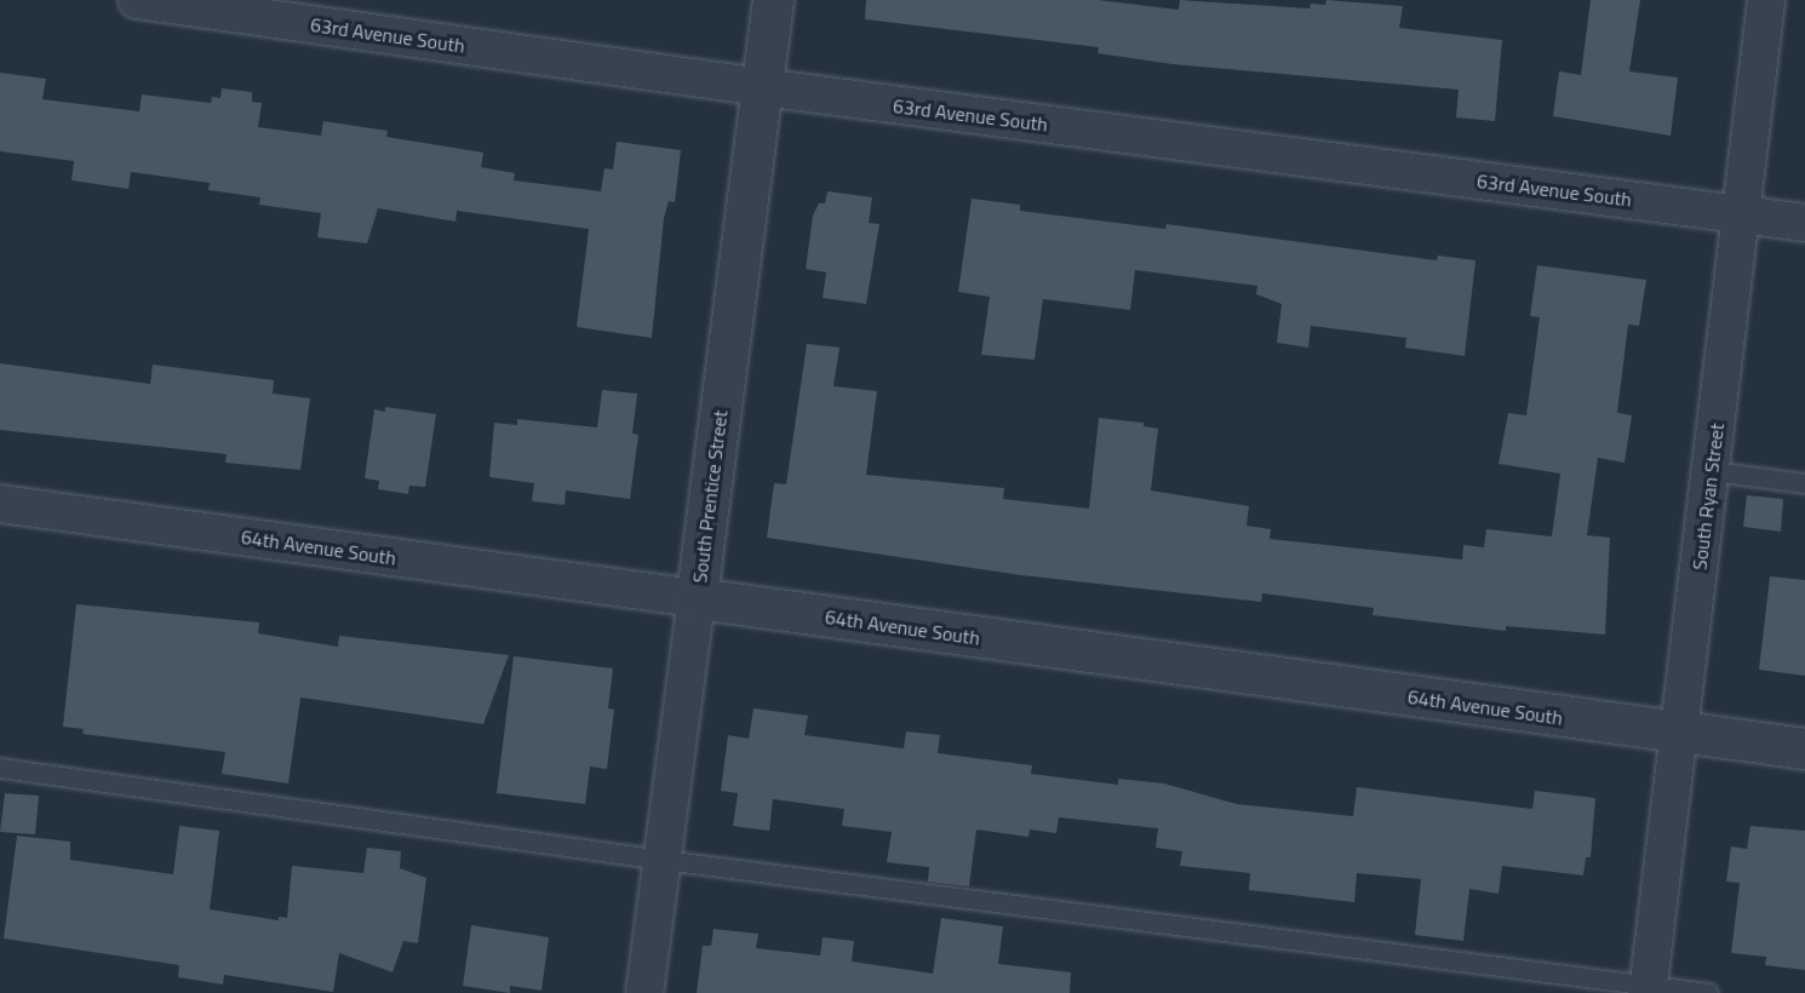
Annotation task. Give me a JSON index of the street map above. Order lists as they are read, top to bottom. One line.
{"streets":{"street":["63rd Avenue South","South Prentice Street","South Ryan Street","64th Avenue South"]},"crossings":[["63rd Avenue South","South Prentice Street"],["63rd Avenue South","South Ryan Street"],["South Prentice Street","64th Avenue South"],["South Ryan Street","64th Avenue South"]]}
